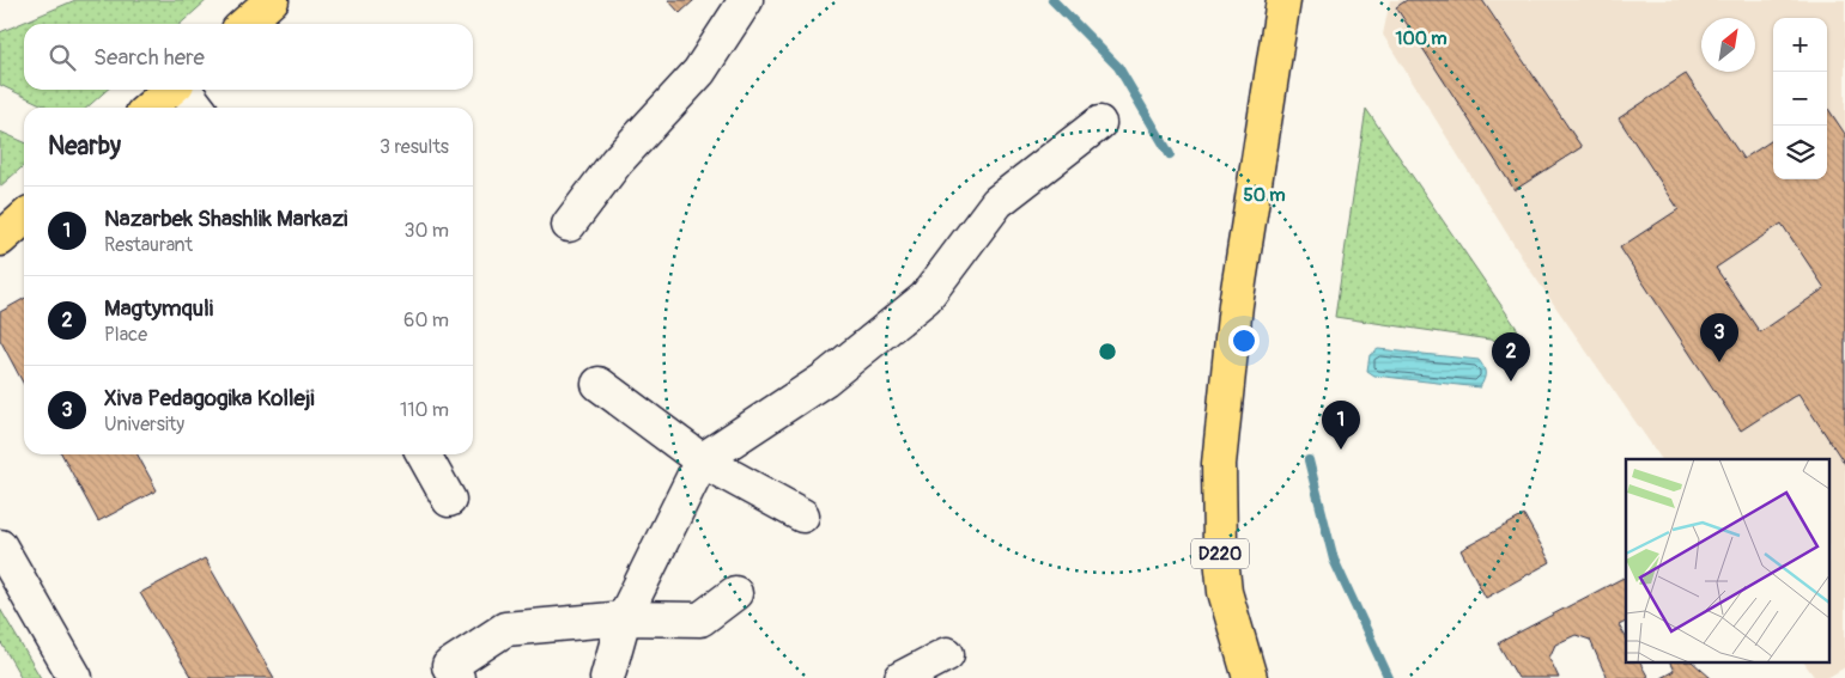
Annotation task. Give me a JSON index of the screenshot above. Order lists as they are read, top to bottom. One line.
{"streets":{"main road":["D220"]},"north":"top right","page":{"map_buttons":["+","−"],"search":"Search here","heading":["Nearby","3 results"],"list":[{"mark":"1","name":"Nazarbek Shashlik Markazi","note":"Restaurant","value":"30 m"},{"mark":"2","name":"Magtymquli","note":"Place","value":"60 m"},{"mark":"3","name":"Xiva Pedagogika Kolleji","note":"University","value":"110 m"}],"pins":["3","2","1"]},"rings":["100 m","50 m"]}
